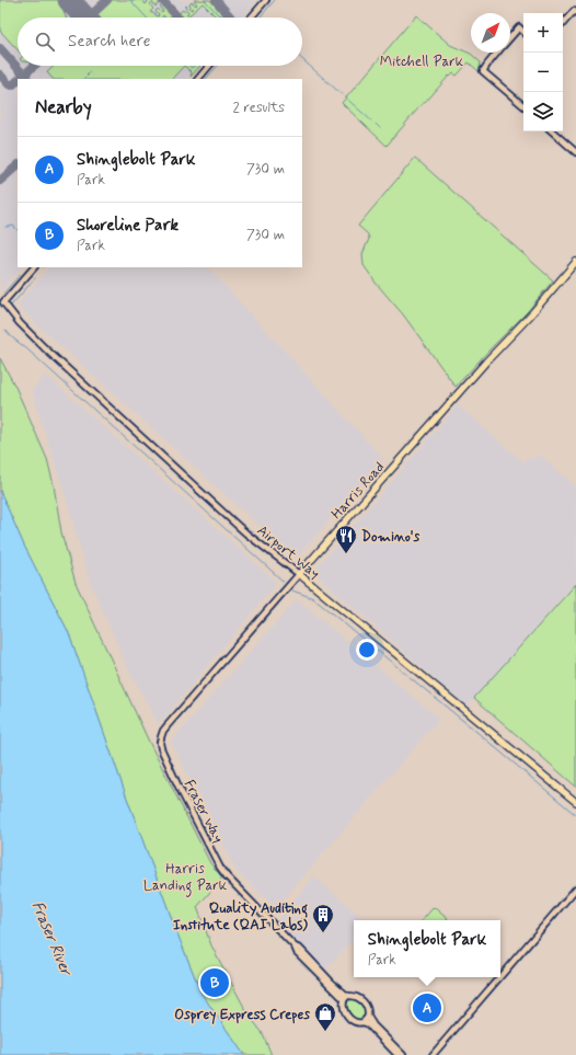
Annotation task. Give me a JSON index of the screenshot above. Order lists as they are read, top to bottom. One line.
{"streets":{"main road":["Harris Road","Airport Way"],"street":["Fraser Way"]},"crossings":[["Harris Road","Airport Way"],["Harris Road","Fraser Way"]],"water":["Fraser River"],"parks":["Mitchell Park","Harris Landing Park"],"places":{"restaurant":["Domino's"],"building":["Quality Auditing Institute (QAI Labs)"],"shop":["Osprey Express Crepes"]},"north":"top right","page":{"map_buttons":["+","−"],"search":"Search here","heading":["Nearby","2 results"],"list":[{"mark":"A","name":"Shinglebolt Park","note":"Park","value":"730 m"},{"mark":"B","name":"Shoreline Park","note":"Park","value":"730 m"}],"popup":["Shinglebolt Park","Park"],"pins":["B","A"]}}
